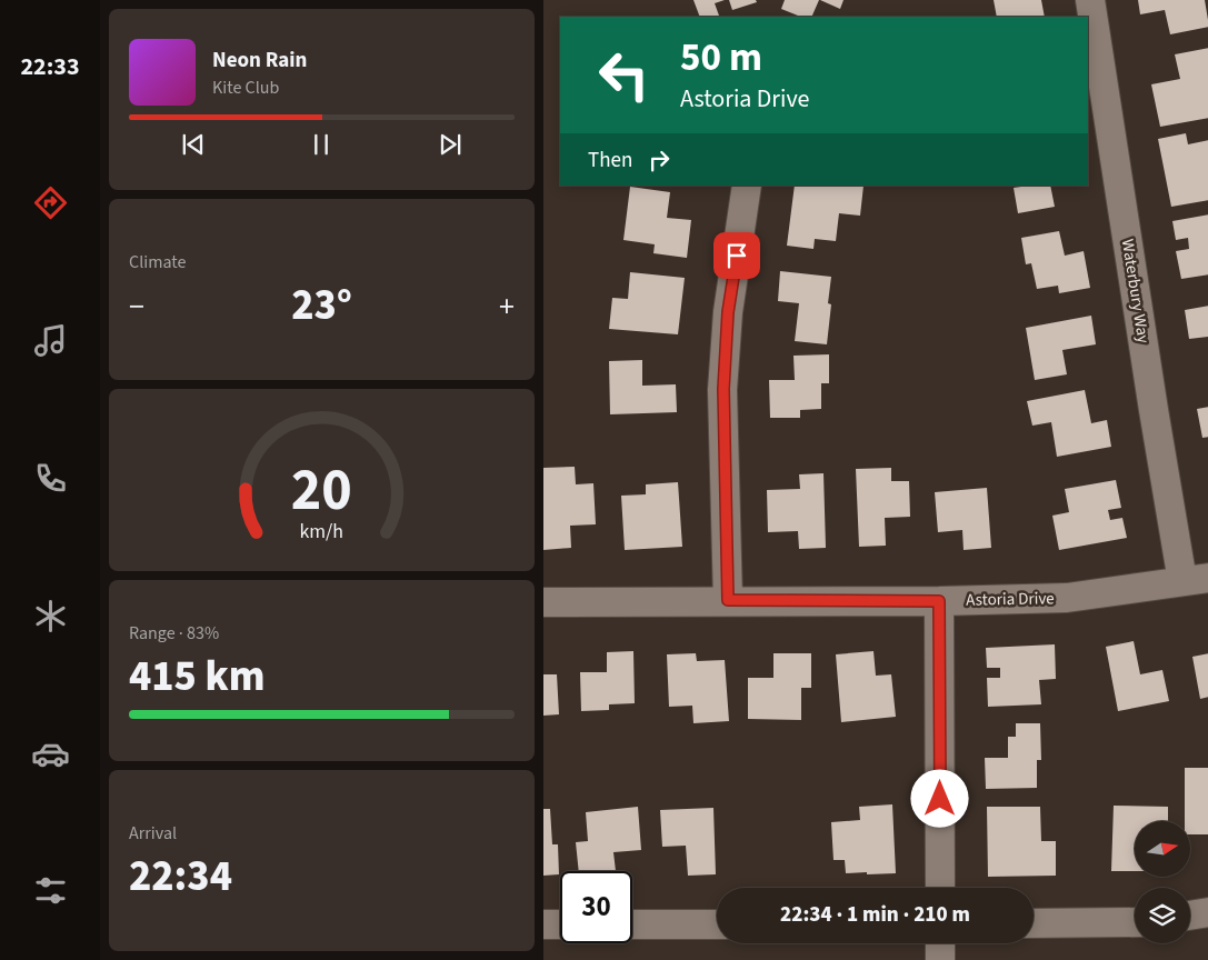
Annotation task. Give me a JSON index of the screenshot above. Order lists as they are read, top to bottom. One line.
{"streets":{"street":["Waterbury Way","Astoria Drive"]},"crossings":[["Waterbury Way","Astoria Drive"]],"north":"right","page":{"tabs":"22:33","turn":["50 m","Astoria Drive"],"song":["Neon Rain","Kite Club"],"then":"Then","tile":["Climate",["Range · 83%","415 km"],["Arrival","22:34"]],"heat":["−","23°","+"],"limit":"30","trip":"22:34 · 1 min · 210 m","gauge":["20","km/h"]}}
